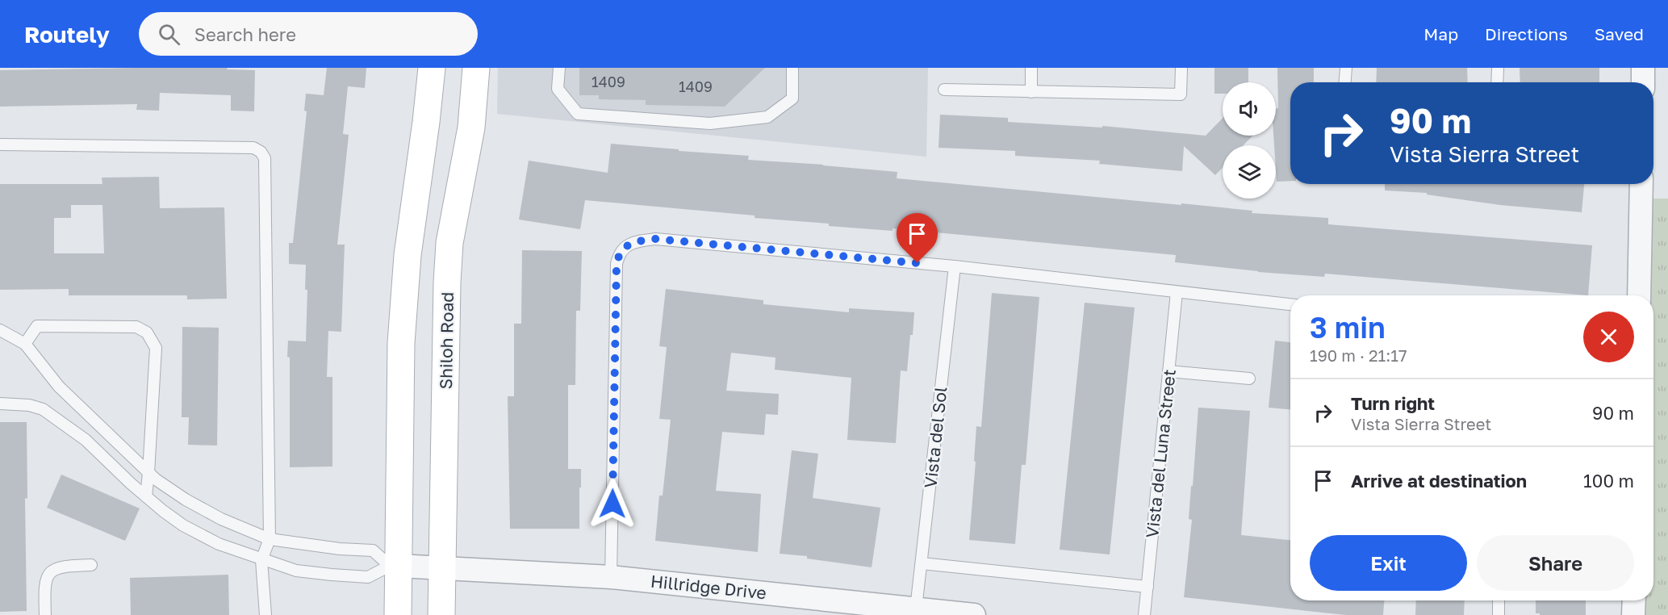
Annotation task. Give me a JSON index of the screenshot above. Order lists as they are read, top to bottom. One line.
{"streets":{"main road":["Shiloh Road"],"street":["Hillridge Drive"],"lane":["Vista del Sol","Vista del Luna Street"]},"crossings":[["Shiloh Road","Hillridge Drive"],["Vista del Sol","Hillridge Drive"]],"house_numbers":["1409","1409"],"page":{"header":"Routely","search":"Search here","nav":["Map","Directions","Saved"],"turn":["90 m","Vista Sierra Street"],"heading":["3 min","190 m · 21:17"],"list":[{"name":"Turn right","note":"Vista Sierra Street","value":"90 m"},{"name":"Arrive at destination","value":"100 m"}],"buttons":["Exit","Share"]}}
